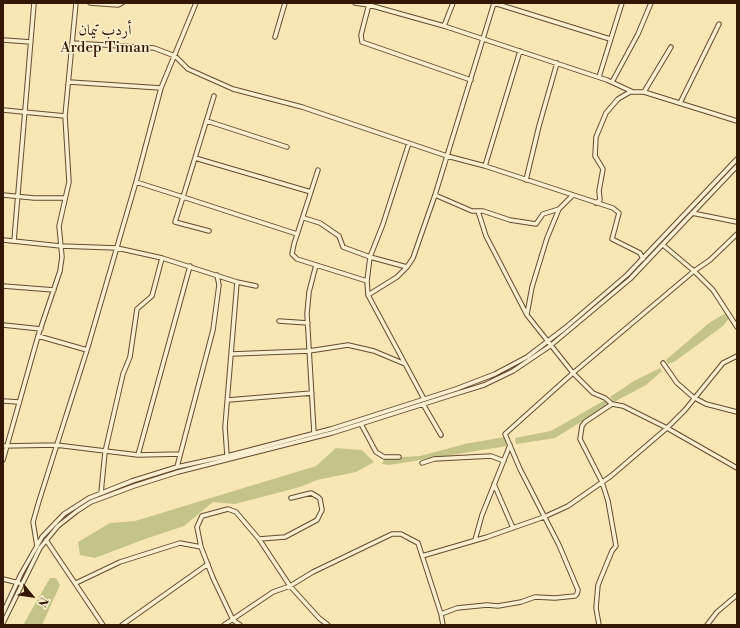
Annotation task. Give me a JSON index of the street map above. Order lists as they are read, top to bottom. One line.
{"districts":["أردب تيمان Ardep Timan"],"north":"bottom right"}
